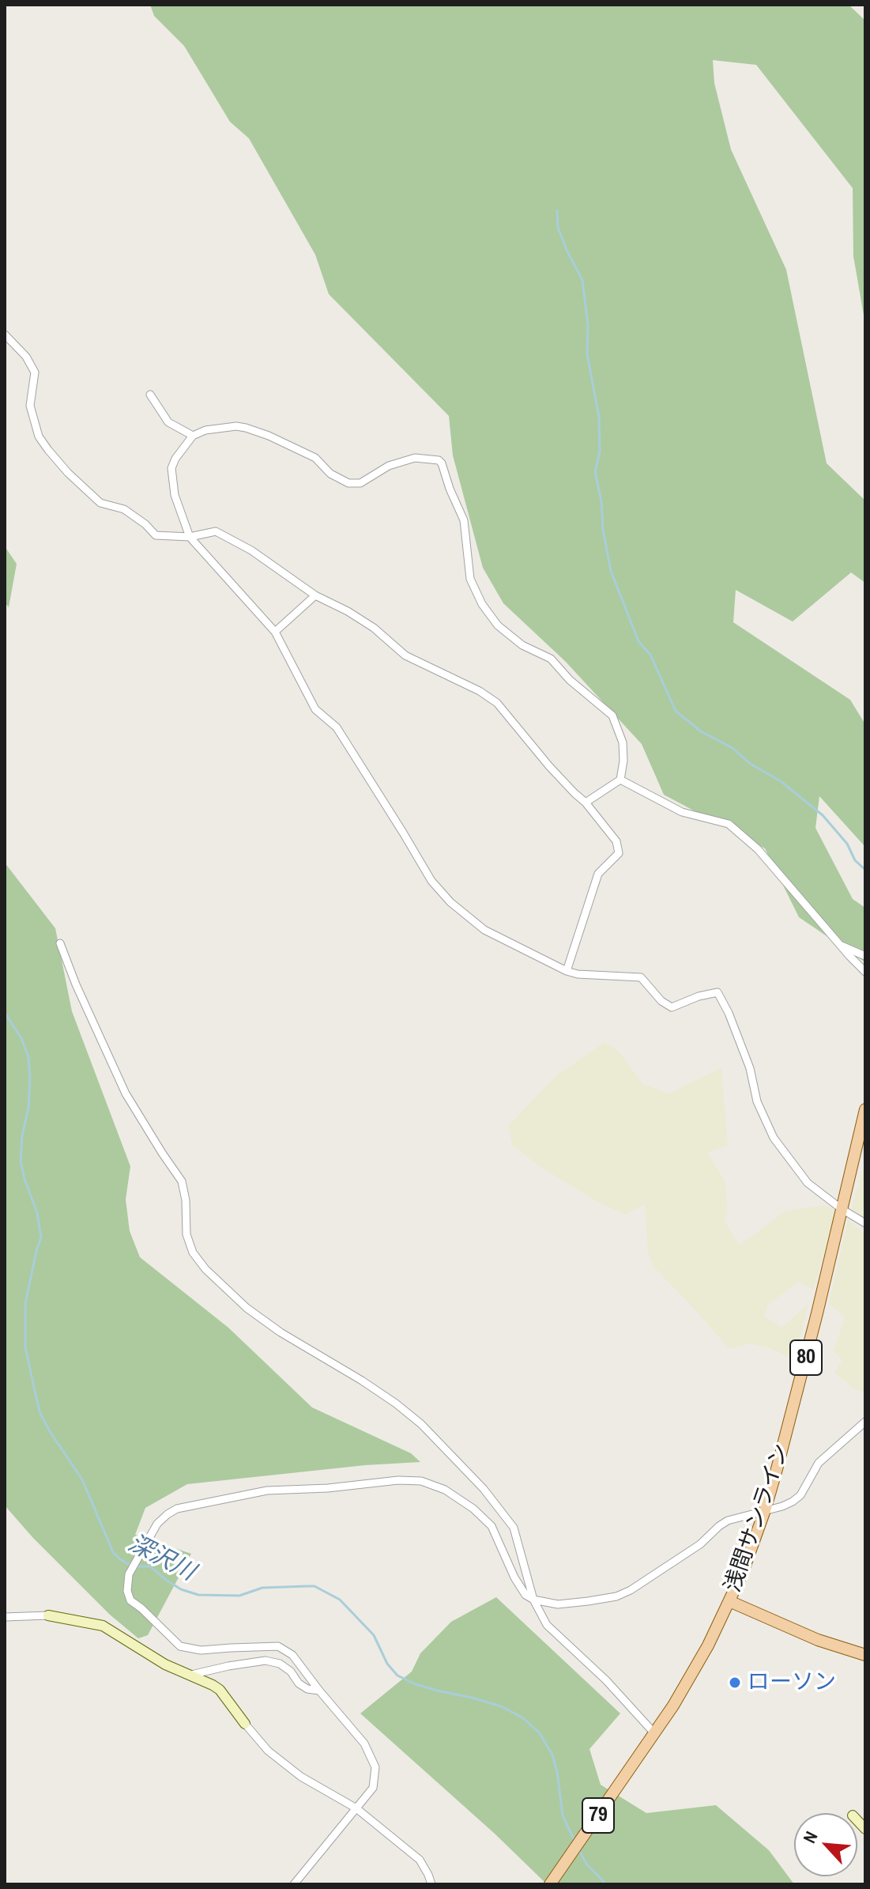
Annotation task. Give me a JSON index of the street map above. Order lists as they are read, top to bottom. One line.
{"streets":{"main road":["80","浅間サンライン","79"]},"water":["深沢川"],"places":["ローソン"],"north":"top left"}
